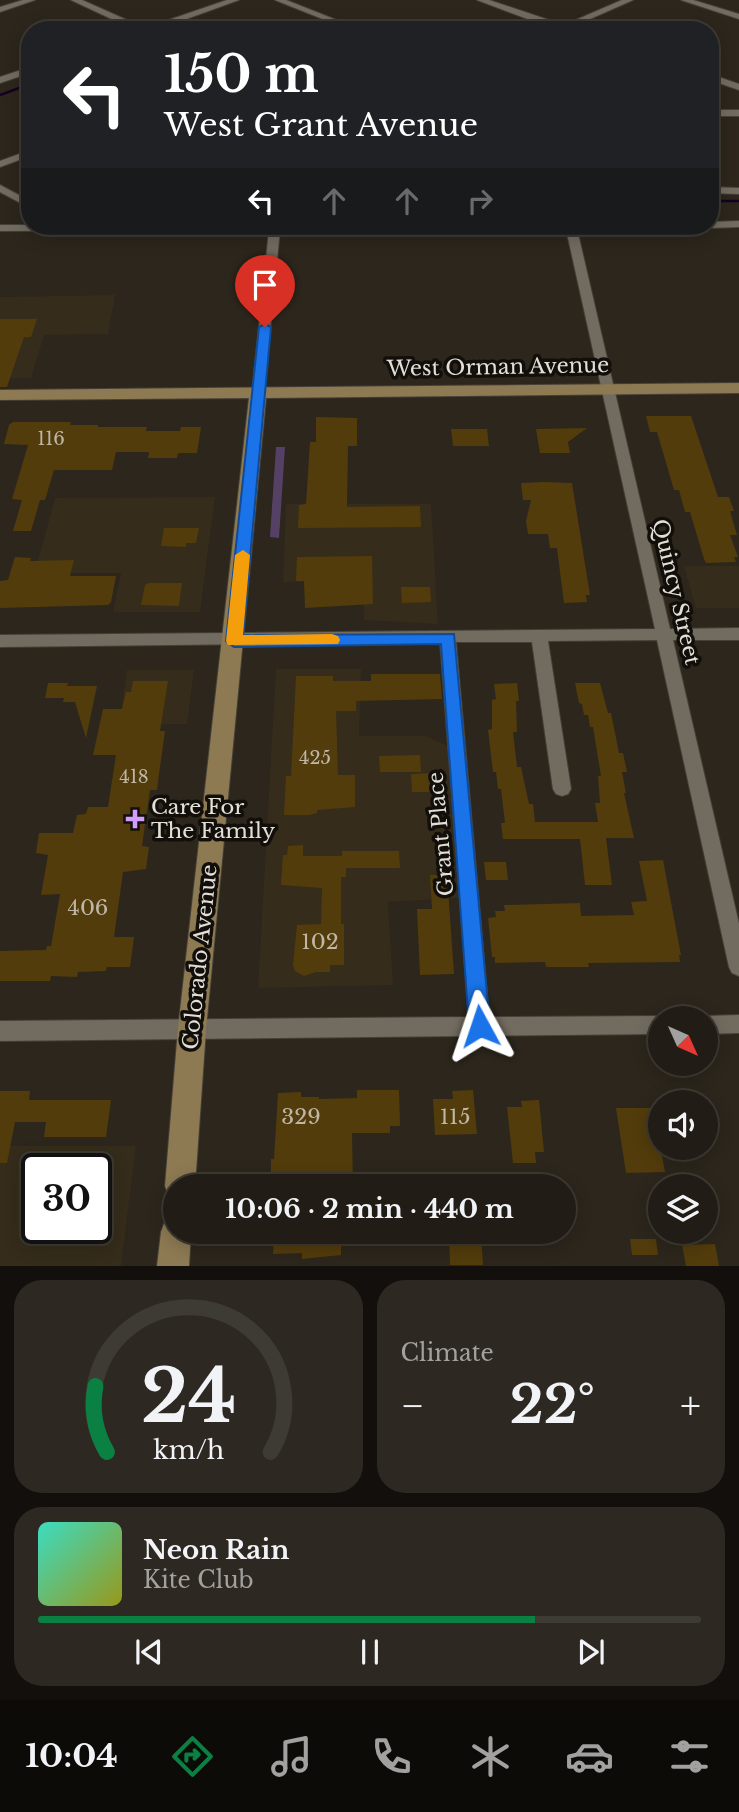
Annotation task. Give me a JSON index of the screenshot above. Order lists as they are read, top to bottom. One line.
{"streets":{"street":["West Orman Avenue","Quincy Street","Grant Place","Colorado Avenue"]},"crossings":[["West Orman Avenue","Quincy Street"],["West Orman Avenue","Colorado Avenue"]],"places":{"health":["Care For The Family"]},"house_numbers":["116","425","418","406","102","329","115"],"north":"bottom right","page":{"turn":["150 m","West Grant Avenue"],"limit":"30","trip":"10:06 · 2 min · 440 m","tile":"Climate","heat":["−","22°","+"],"song":["Neon Rain","Kite Club"],"tabs":"10:04","gauge":["24","km/h"]}}
